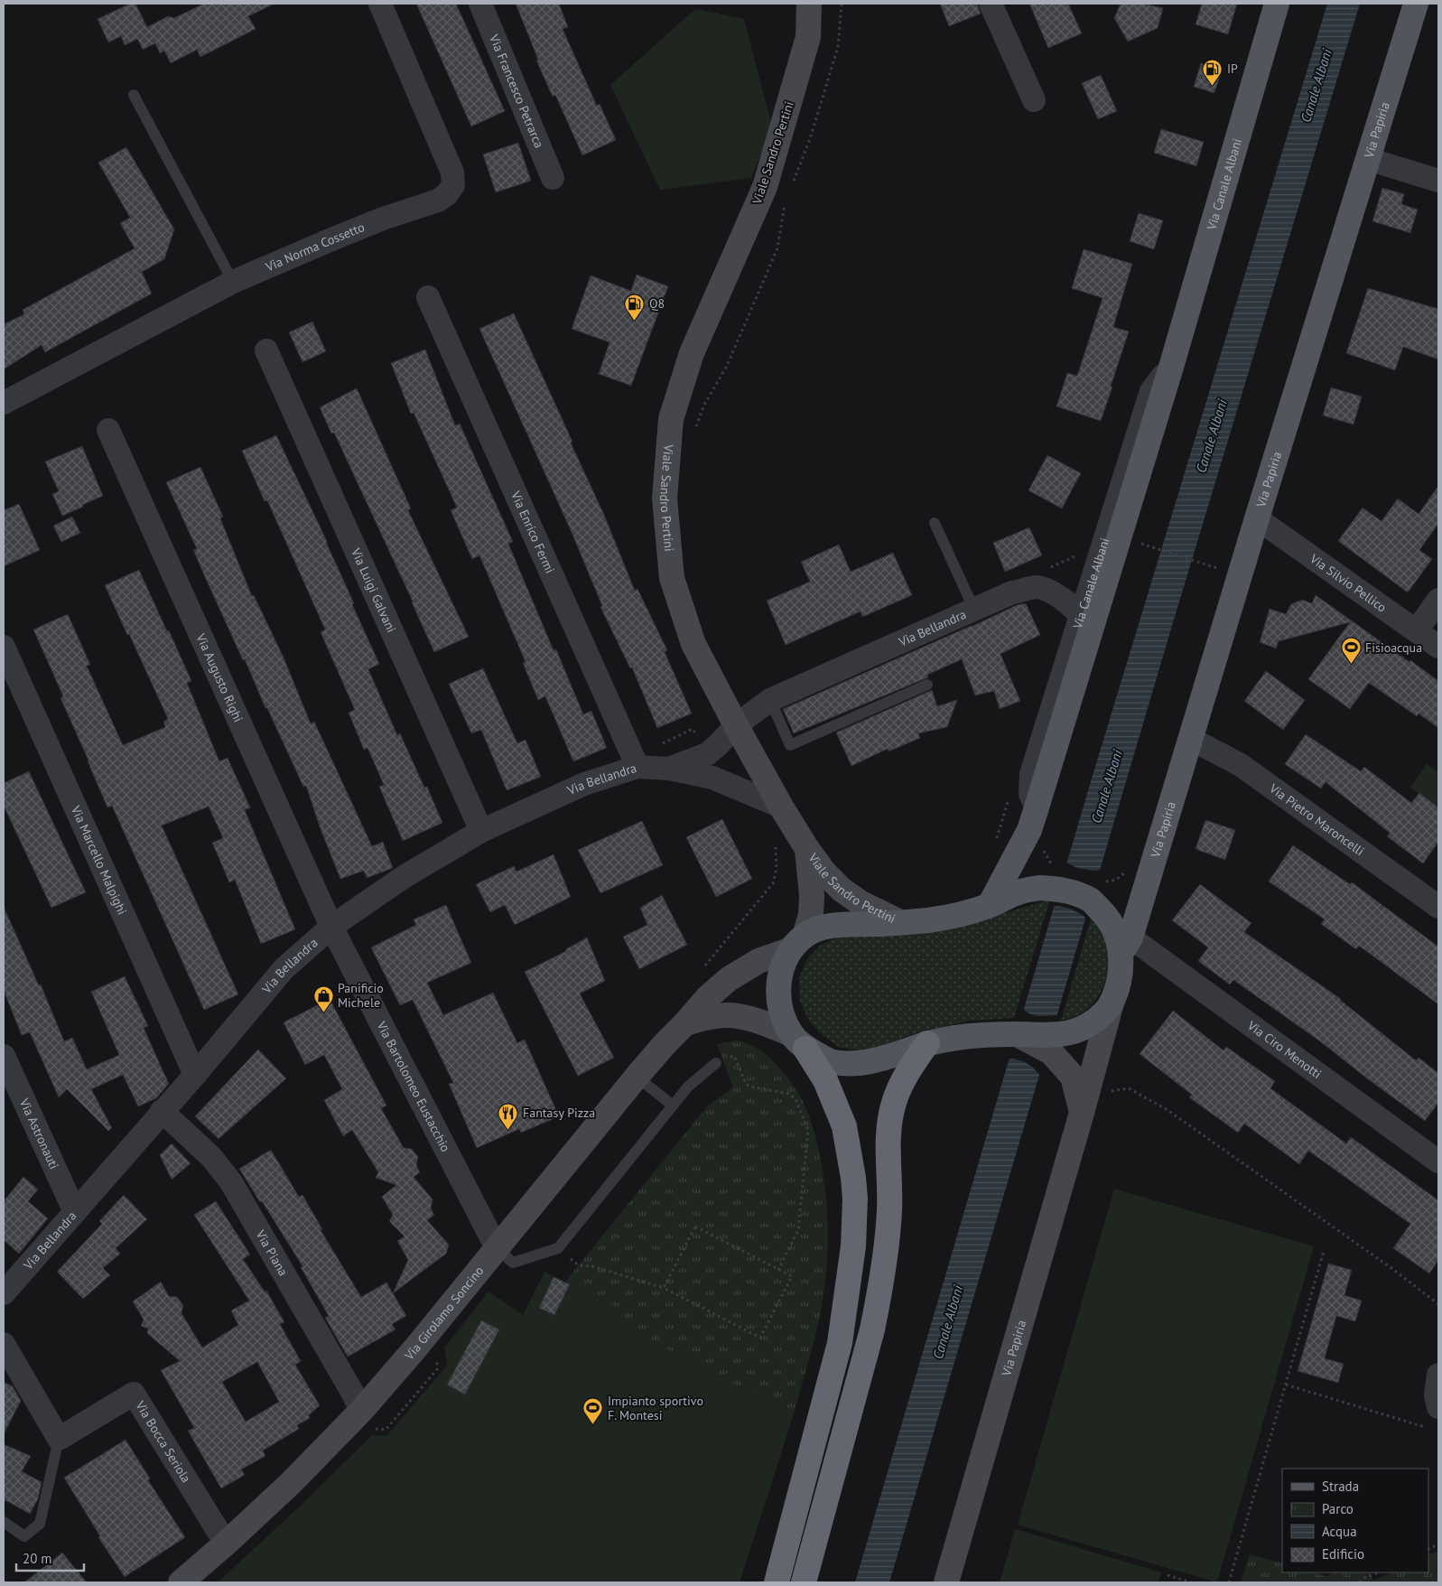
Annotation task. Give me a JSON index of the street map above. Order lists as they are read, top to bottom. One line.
{"streets":{"main road":["Via Papiria","Viale Sandro Pertini","Via Canale Albani","Via Girolamo Soncino"],"street":["Via Francesco Petrarca","Via Norma Cossetto","Via Enrico Fermi","Via Silvio Pellico","Via Luigi Galvani","Via Bellandra","Via Augusto Righi","Via Pietro Maroncelli","Via Marcello Malpighi","Via Ciro Menotti","Via Bartolomeo Eustacchio","Via Astronauti","Via Piana","Via Bocca Seriola"]},"crossings":[["Via Papiria","Via Silvio Pellico"],["Via Papiria","Via Pietro Maroncelli"],["Via Papiria","Via Ciro Menotti"],["Viale Sandro Pertini","Via Bellandra"],["Viale Sandro Pertini","Via Girolamo Soncino"],["Via Canale Albani","Via Bellandra"],["Via Enrico Fermi","Via Bellandra"],["Via Luigi Galvani","Via Bellandra"],["Via Bellandra","Via Augusto Righi"],["Via Bellandra","Via Marcello Malpighi"],["Via Bellandra","Via Bartolomeo Eustacchio"],["Via Bellandra","Via Astronauti"],["Via Bellandra","Via Piana"],["Via Augusto Righi","Via Bartolomeo Eustacchio"],["Via Bartolomeo Eustacchio","Via Girolamo Soncino"],["Via Piana","Via Girolamo Soncino"],["Via Girolamo Soncino","Via Bocca Seriola"]],"water":["Canale Albani"],"places":{"fuel station":["IP","Q8"],"sports":["Fisioacqua","Impianto sportivo F. Montesi"],"shop":["Panificio Michele"],"restaurant":["Fantasy Pizza"]},"legend":["Strada","Parco","Acqua","Edificio"],"scale_bar":"20 m"}
